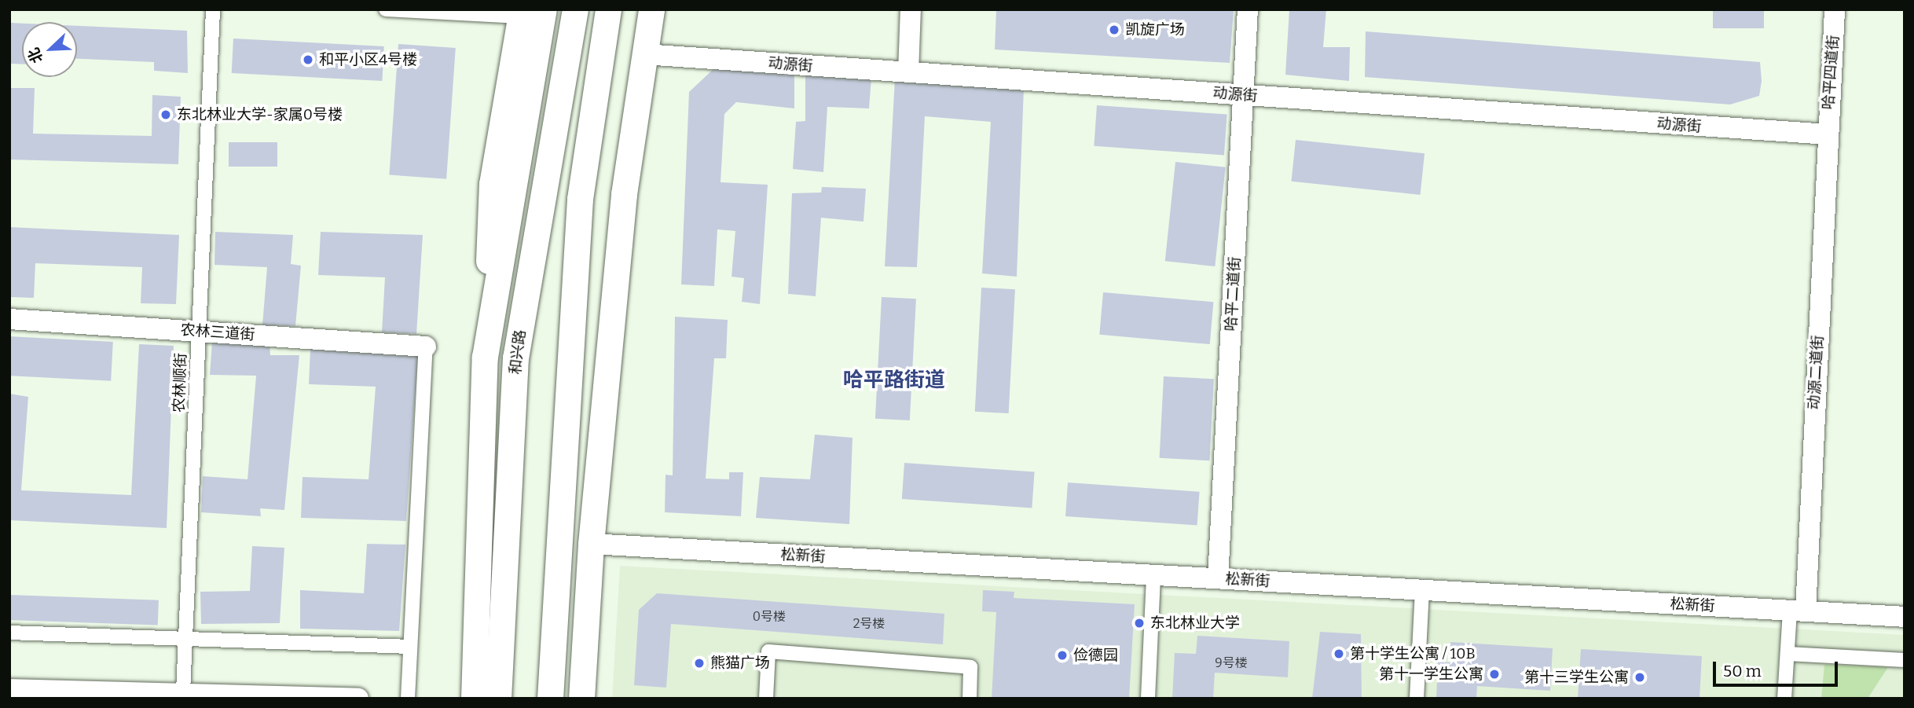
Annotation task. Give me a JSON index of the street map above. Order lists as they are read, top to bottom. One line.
{"streets":{"highway":["和兴路"],"street":["动源街","哈平四道街","哈平二道街","农林三道街","动源二道街","农林顺街","松新街"]},"crossings":[["动源街","哈平四道街"],["动源街","哈平二道街"],["动源街","动源二道街"],["哈平四道街","动源二道街"],["哈平二道街","松新街"],["农林三道街","农林顺街"],["动源二道街","松新街"]],"districts":["哈平路街道"],"places":["凯旋广场","和平小区4号楼","东北林业大学-家属0号楼","东北林业大学","第十学生公寓 / 10B","俭德园","熊猫广场","第十一学生公寓","第十三学生公寓"],"house_numbers":["0号楼","2号楼","9号楼"],"scale_bar":"50 m","north":"bottom left"}
